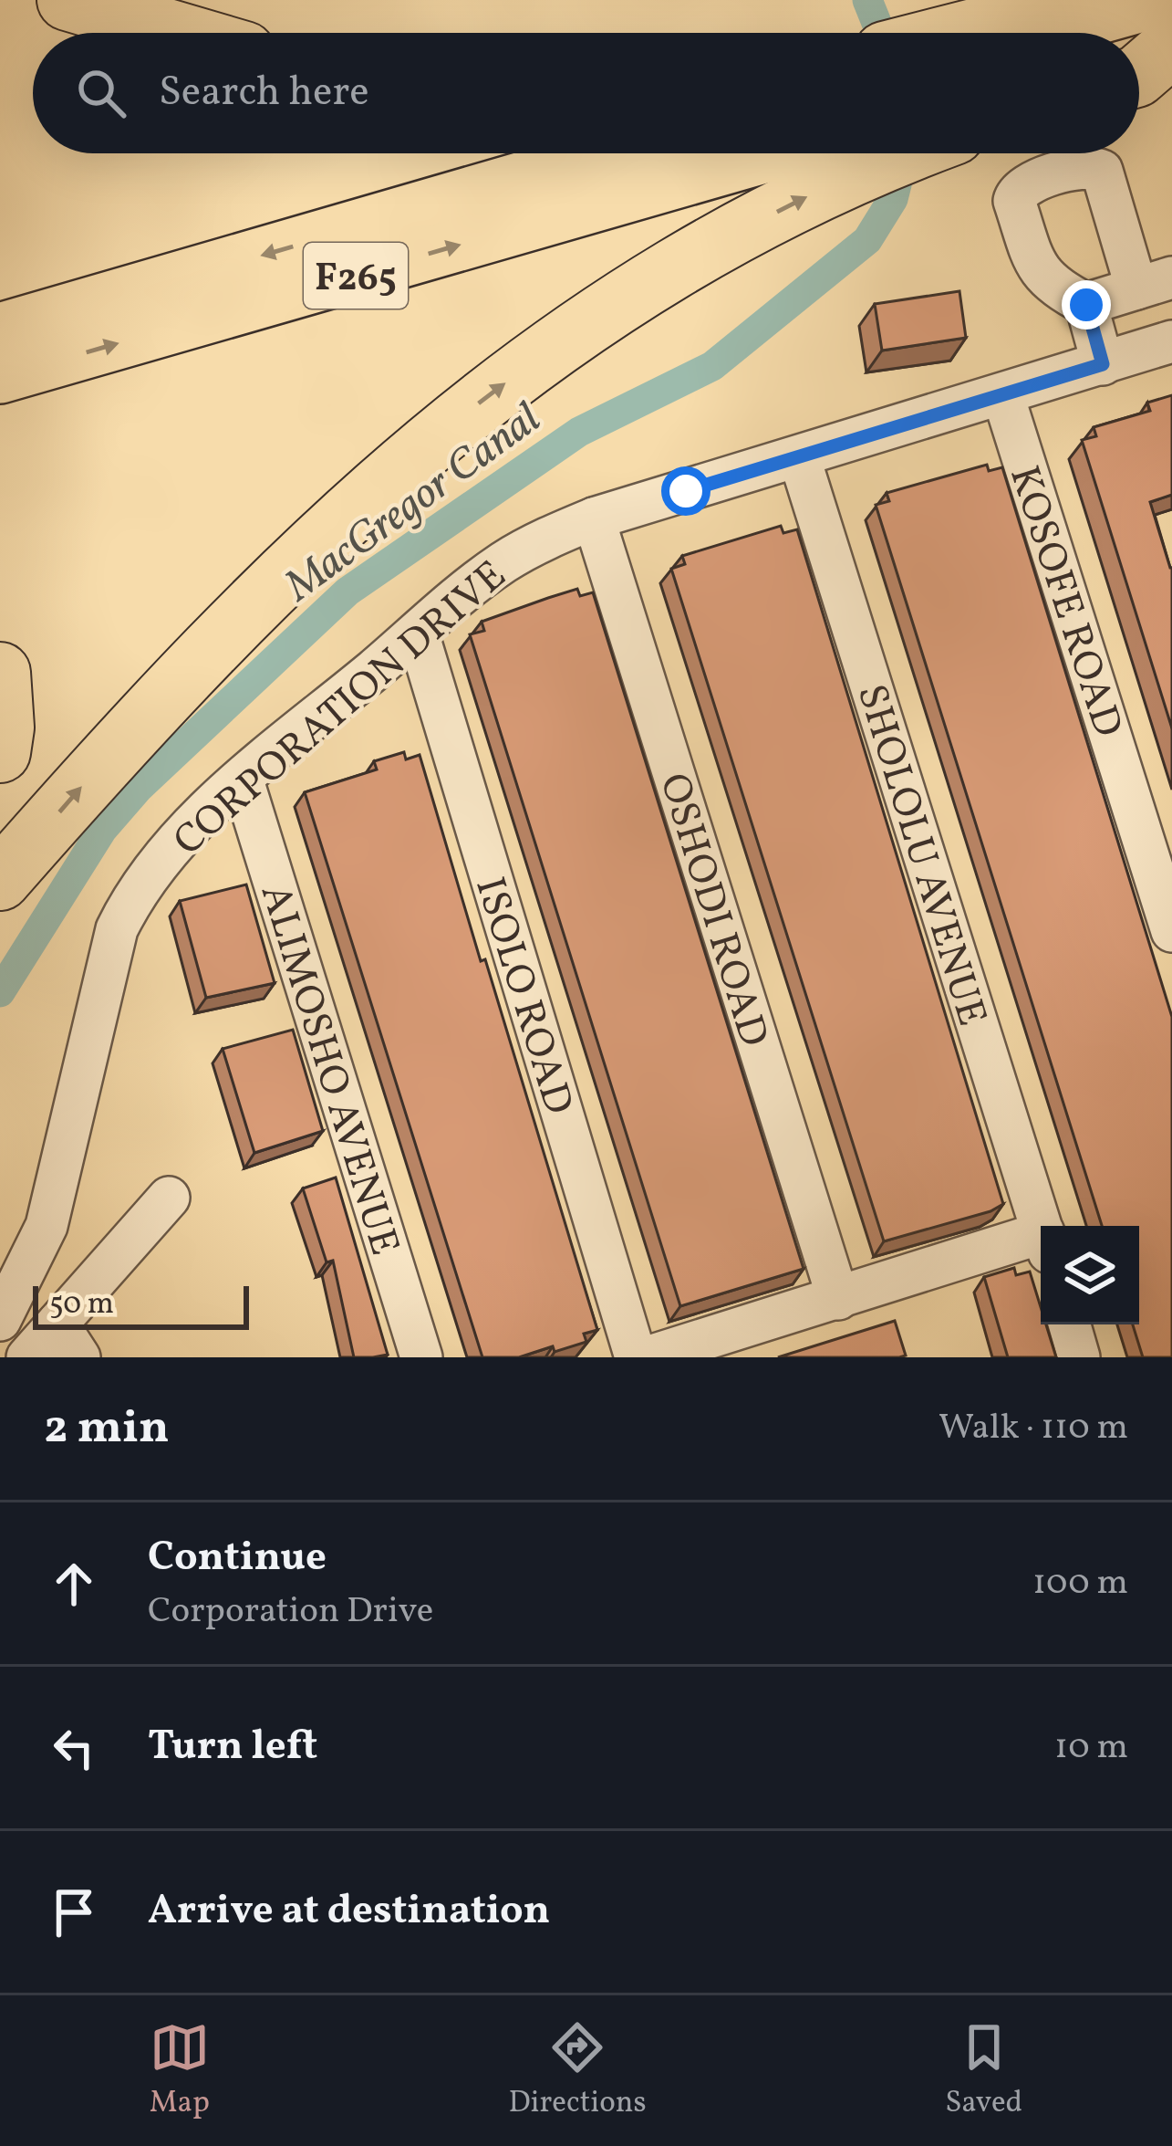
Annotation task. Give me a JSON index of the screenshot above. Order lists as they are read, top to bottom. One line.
{"streets":{"main road":["F265"],"street":["KOSOFE ROAD","CORPORATION DRIVE","SHOLOLU AVENUE","OSHODI ROAD","ISOLO ROAD","ALIMOSHO AVENUE"]},"crossings":[["KOSOFE ROAD","CORPORATION DRIVE"],["CORPORATION DRIVE","SHOLOLU AVENUE"],["CORPORATION DRIVE","OSHODI ROAD"],["CORPORATION DRIVE","ISOLO ROAD"],["CORPORATION DRIVE","ALIMOSHO AVENUE"]],"water":["MacGregor Canal"],"scale_bar":"50 m","page":{"search":"Search here","scale":"50 m","heading":["2 min","Walk · 110 m"],"list":[["Continue","Corporation Drive","100 m"],["Turn left","10 m"],"Arrive at destination"],"nav":["Map","Directions","Saved"]}}
